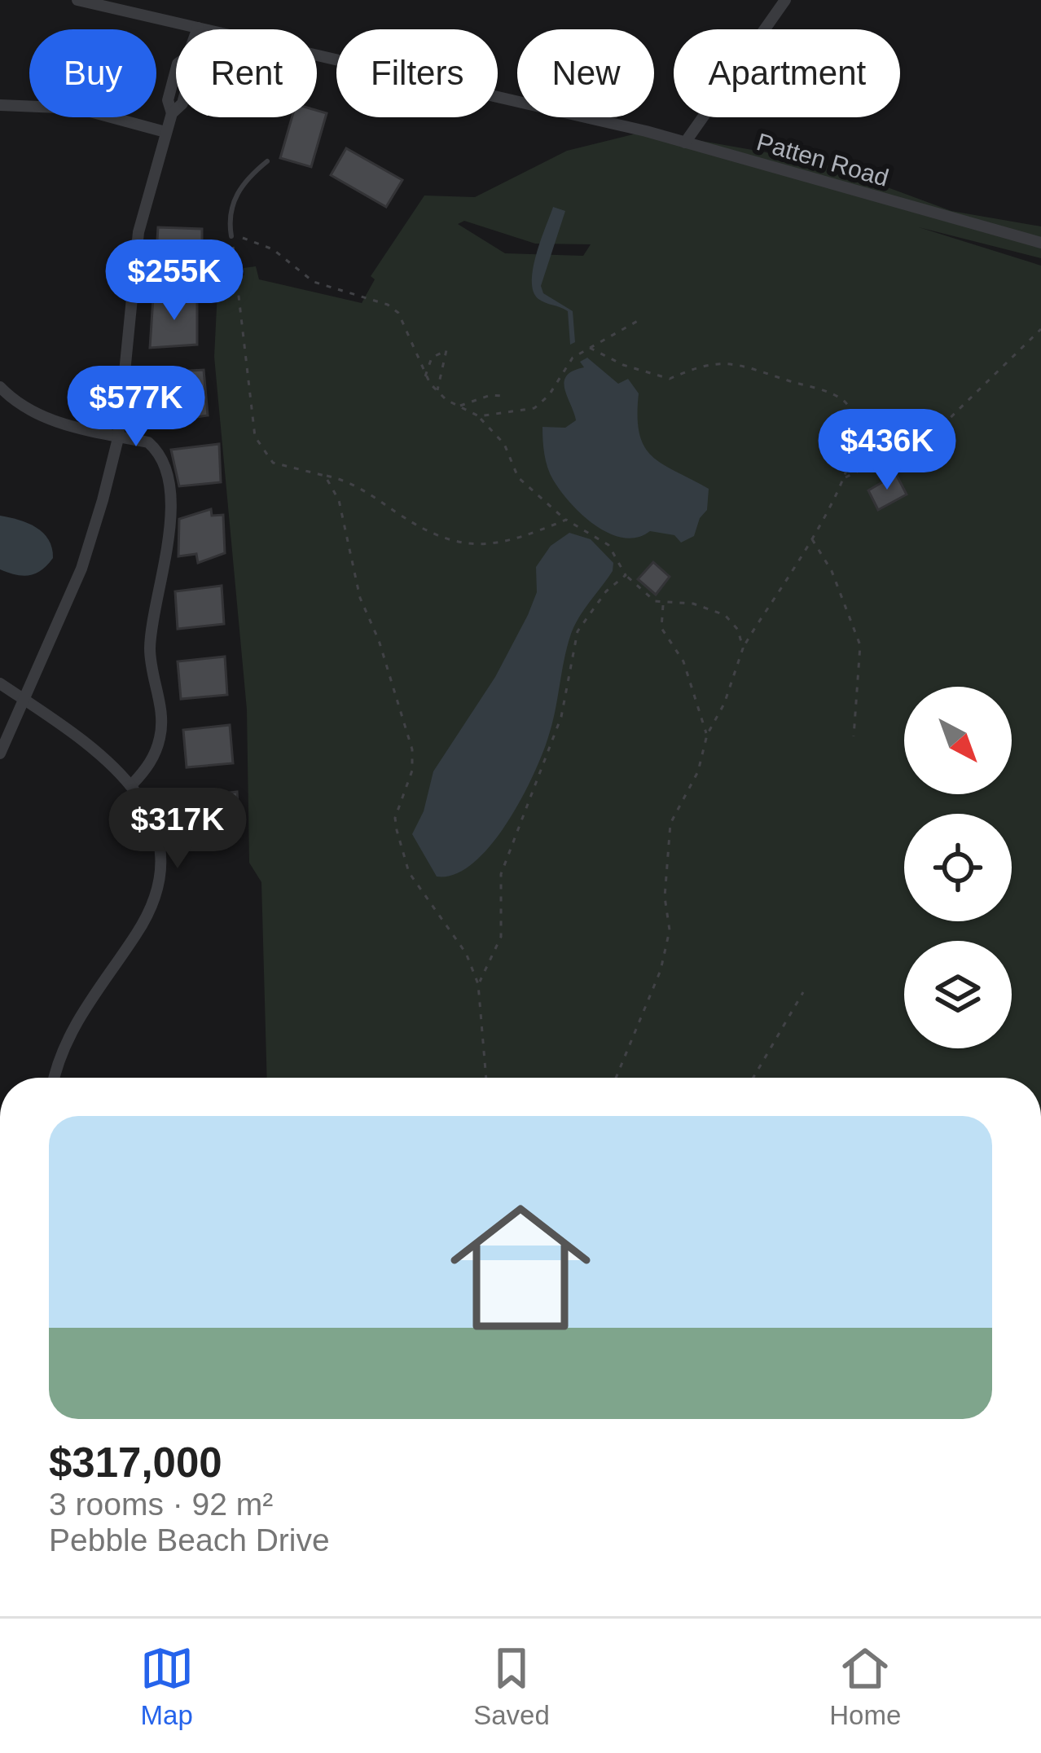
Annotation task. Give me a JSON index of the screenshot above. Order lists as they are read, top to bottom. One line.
{"streets":{"street":["Patten Road"]},"north":"bottom right","page":{"chip":["Buy","Rent","Filters","New","Apartment"],"price":["$255K","$577K","$436K","$317K"],"list":[{"name":"$317,000","note":"3 rooms · 92 m² · Pebble Beach Drive"}],"tabs":["Map","Saved","Home"]}}
